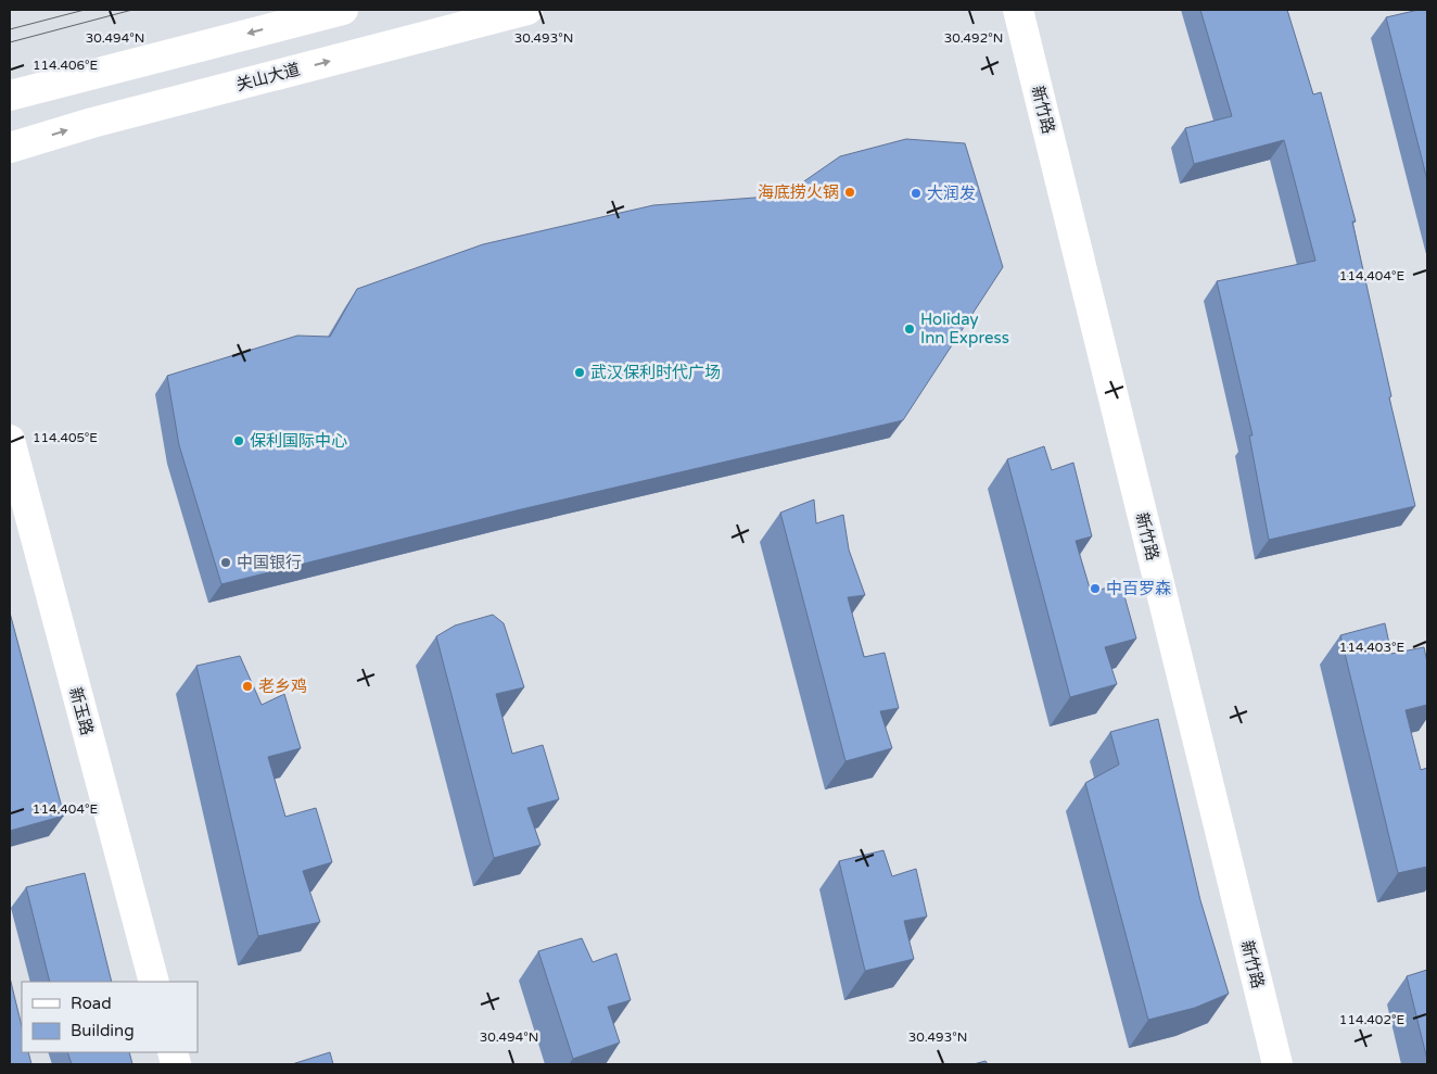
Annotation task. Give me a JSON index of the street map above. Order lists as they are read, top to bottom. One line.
{"streets":{"main road":["关山大道","新竹路","新玉路"]},"places":["海底捞火锅","大润发","Holiday Inn Express","武汉保利时代广场","保利国际中心","中国银行","中百罗森","老乡鸡"],"legend":["Road","Building"],"coordinates":["30.494°N","30.493°N","30.492°N","114.406°E","114.404°E","114.405°E","114.403°E","114.402°E"]}
